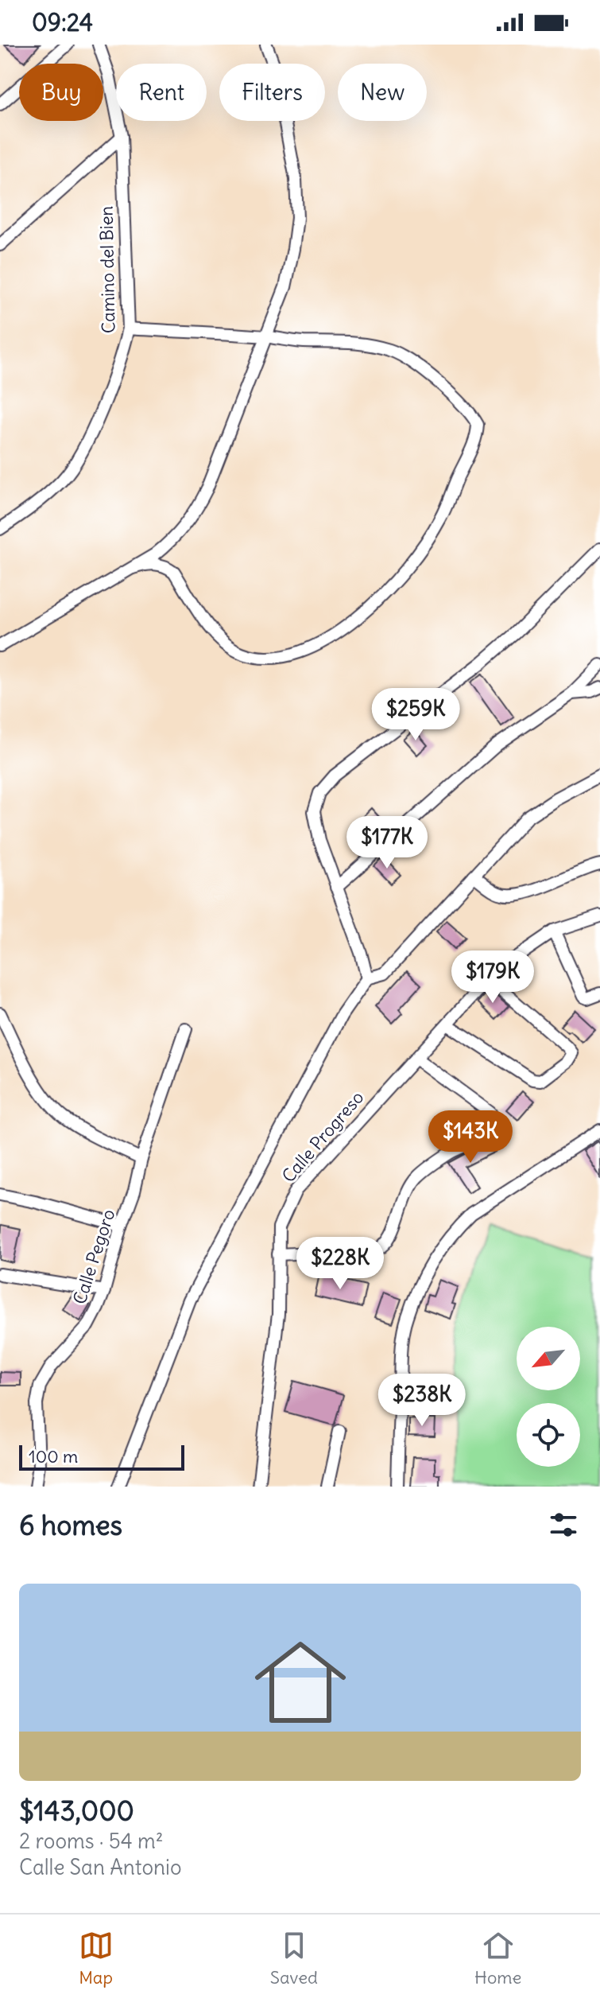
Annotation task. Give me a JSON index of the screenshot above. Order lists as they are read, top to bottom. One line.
{"streets":{"street":["Camino del Bien","Calle Progreso","Calle Pegoro"]},"scale_bar":"100 m","north":"bottom left","page":{"status":"09:24","chip":["Buy","Rent","Filters","New"],"price":["$259K","$177K","$179K","$143K","$228K","$238K"],"scale":"100 m","heading":"6 homes","list":[{"name":"$143,000","note":"2 rooms · 54 m² · Calle San Antonio"}],"tabs":["Map","Saved","Home"]}}
